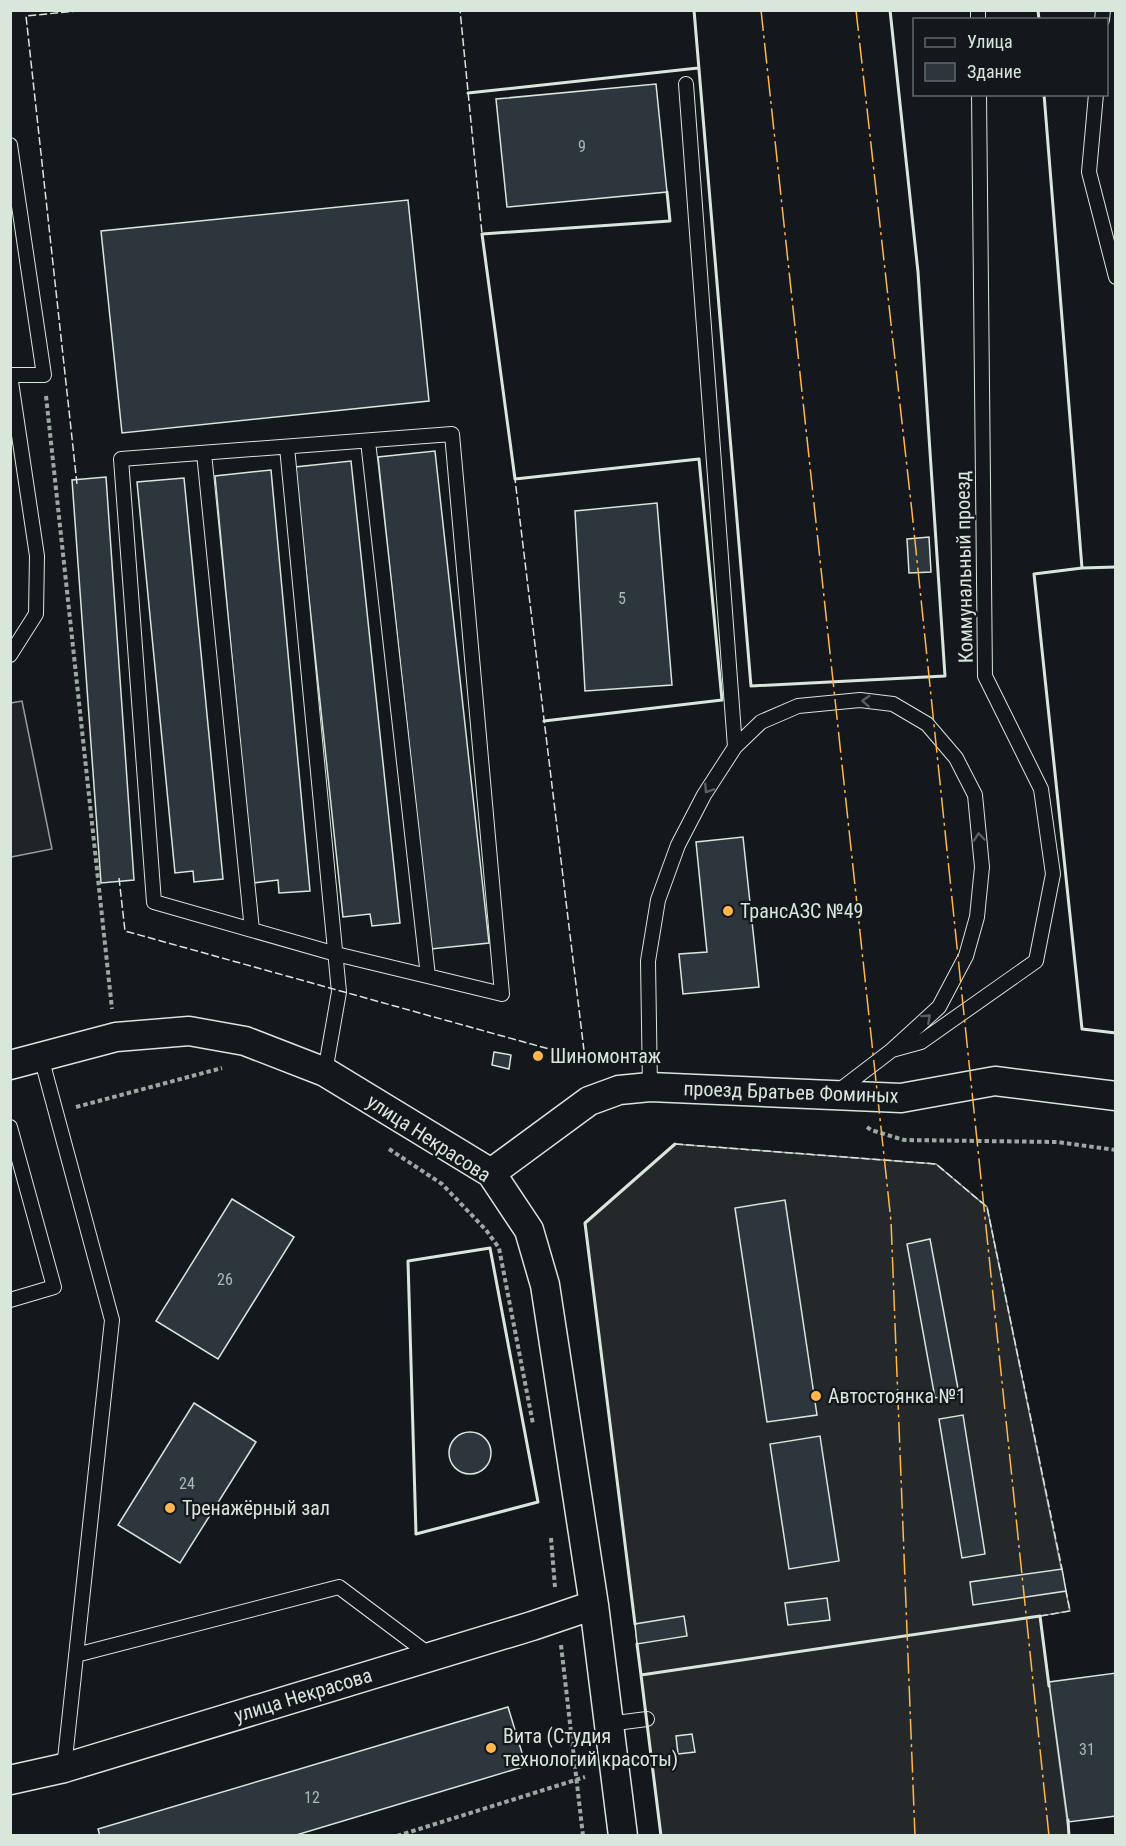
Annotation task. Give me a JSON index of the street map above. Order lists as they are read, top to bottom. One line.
{"streets":{"street":["проезд Братьев Фоминых","улица Некрасова"],"lane":["Коммунальный проезд"]},"crossings":[["проезд Братьев Фоминых","улица Некрасова"]],"places":["ТрансАЗС №49","Шиномонтаж","Автостоянка №1","Тренажёрный зал","Вита (Студия технологий красоты)"],"house_numbers":["9","5","26","24","31","12"],"legend":["Улица","Здание"]}
